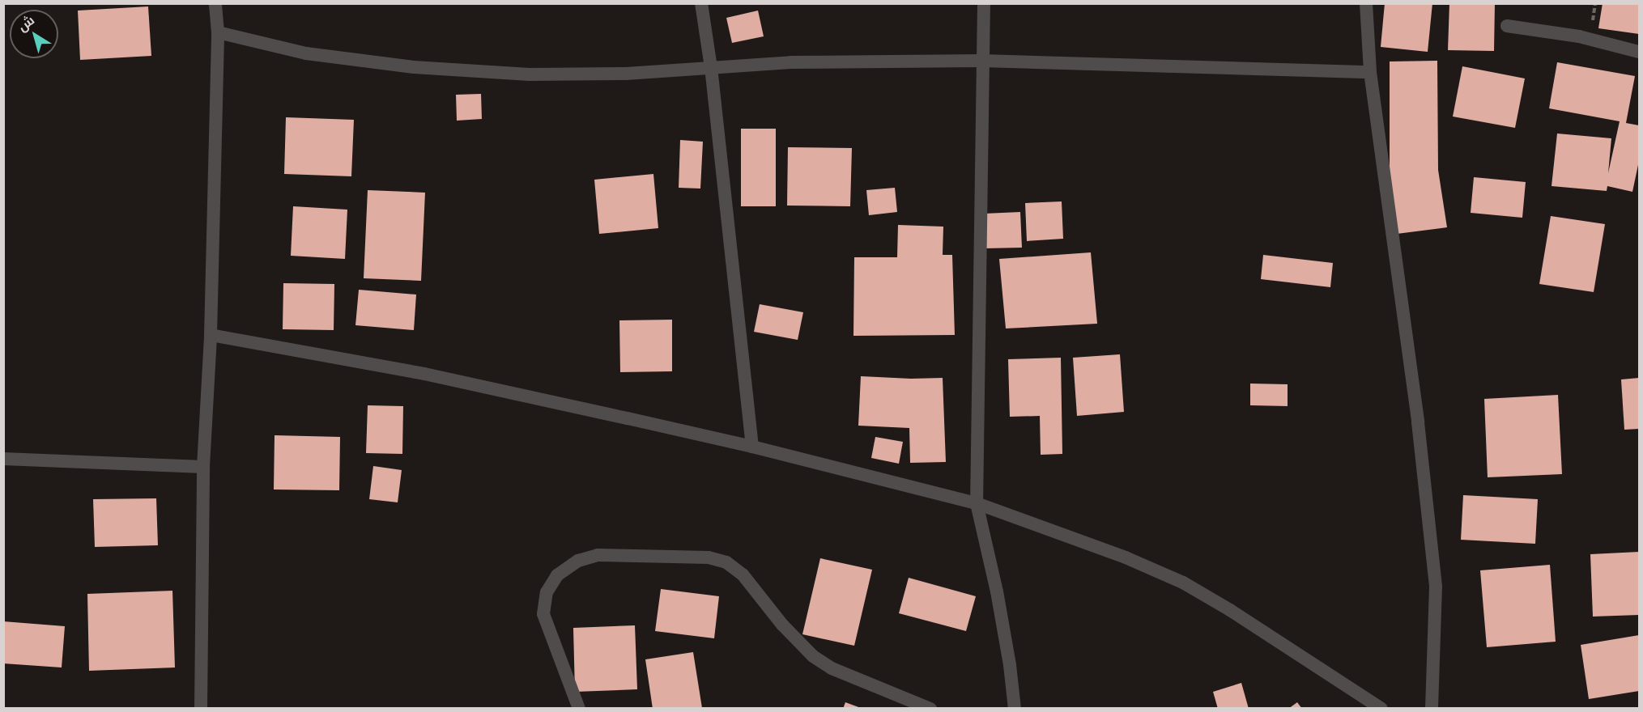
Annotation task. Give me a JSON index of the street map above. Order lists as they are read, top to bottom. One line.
{"north":"top left"}
